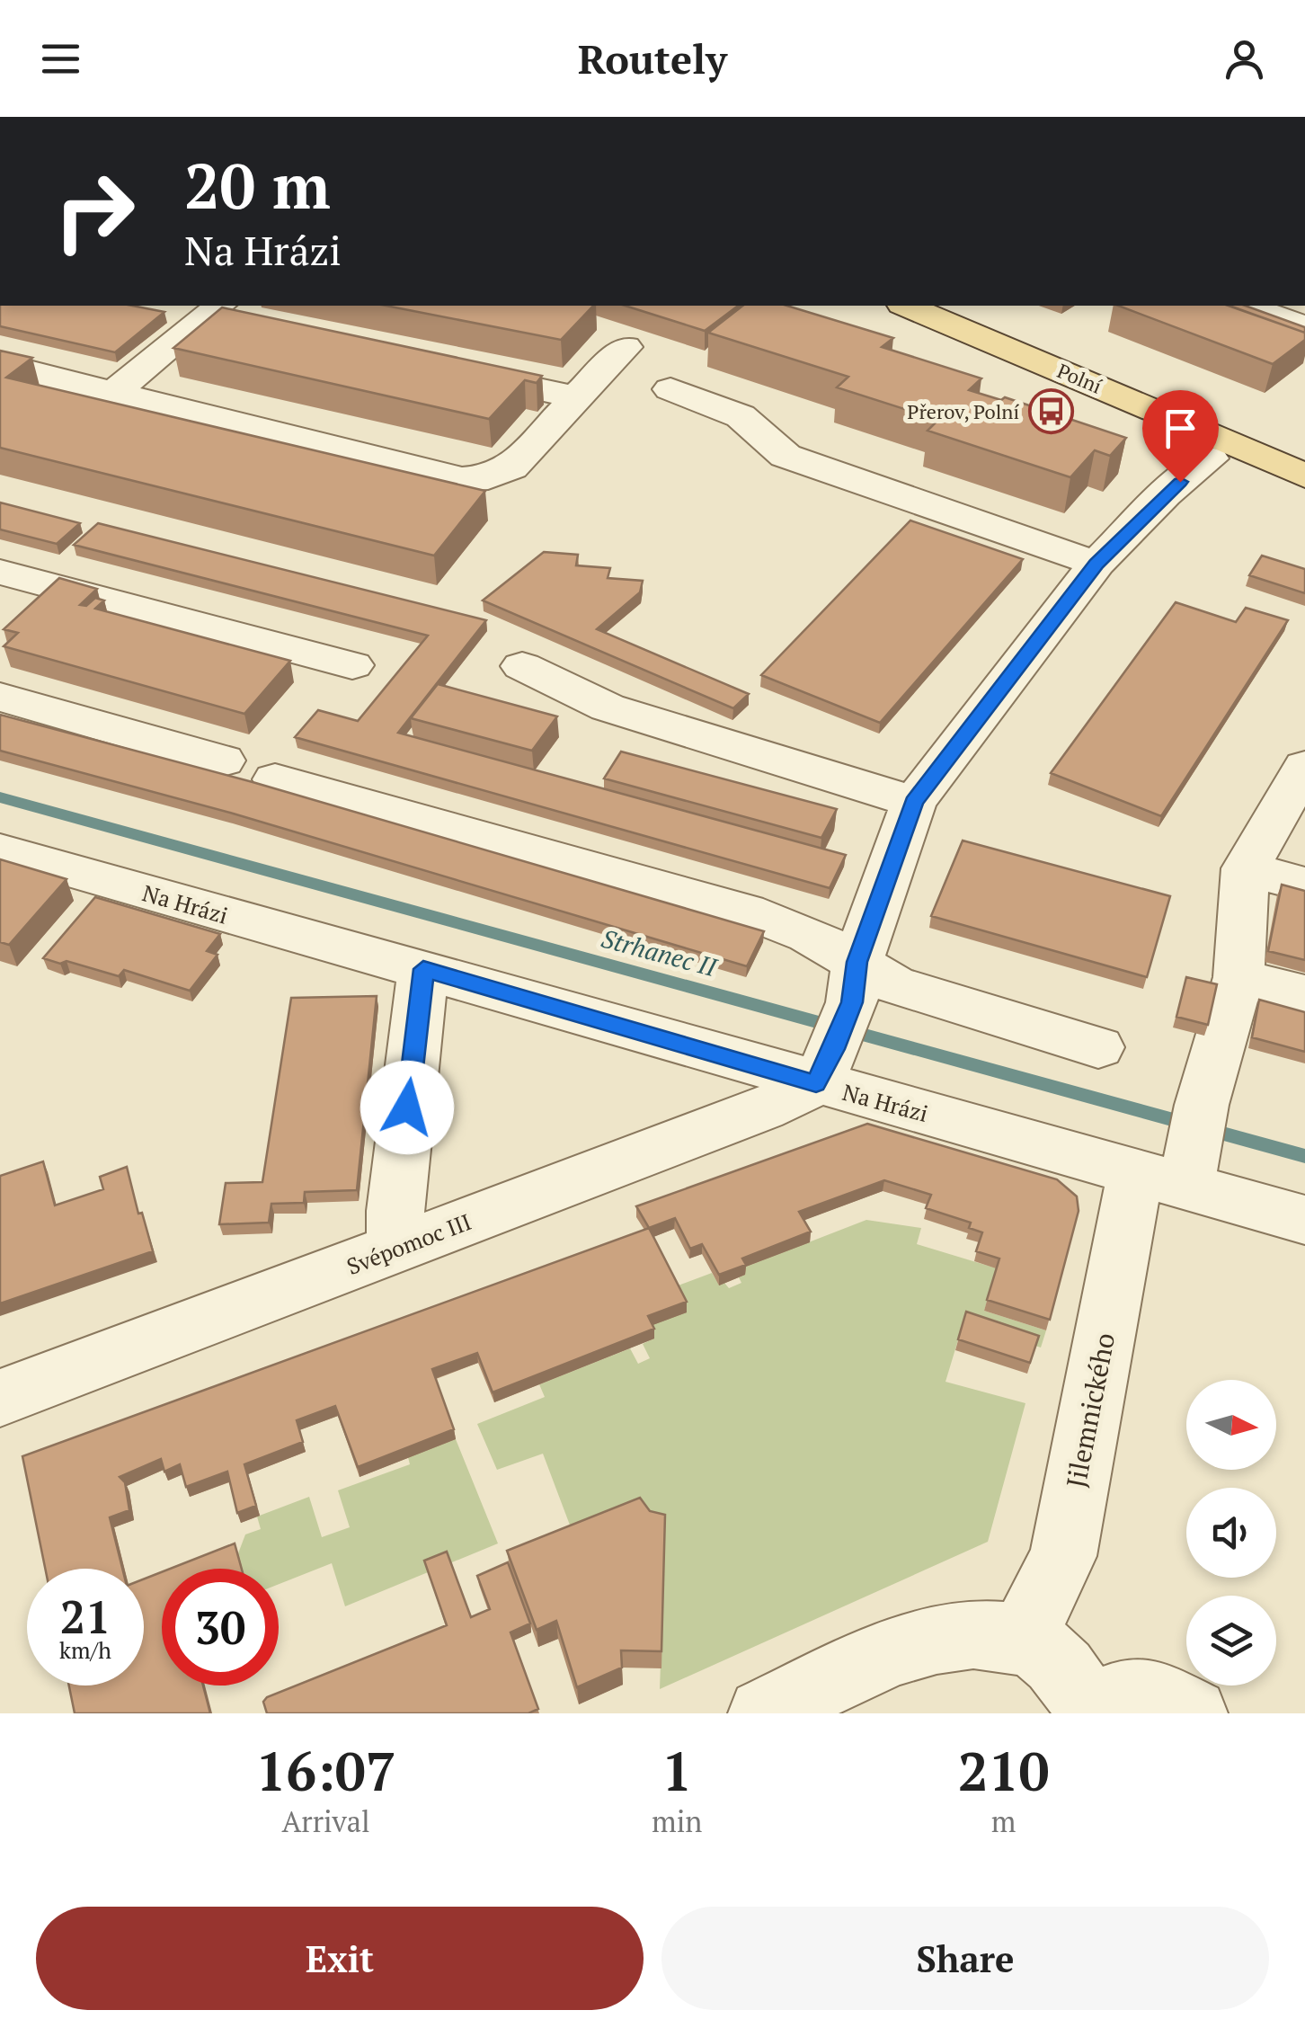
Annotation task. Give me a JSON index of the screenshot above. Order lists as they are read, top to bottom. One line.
{"streets":{"main road":["Polní"],"street":["Na Hrázi","Svépomoc III","Jilemnického"]},"crossings":[["Na Hrázi","Svépomoc III"],["Na Hrázi","Jilemnického"]],"water":["Strhanec II"],"places":{"bus stop":["Přerov, Polní"]},"north":"right","page":{"header":"Routely","turn":["20 m","Na Hrázi"],"speed":"21 km/h","limit":"30","eta":["16:07","Arrival","1","min","210","m"],"buttons":["Exit","Share"]}}
